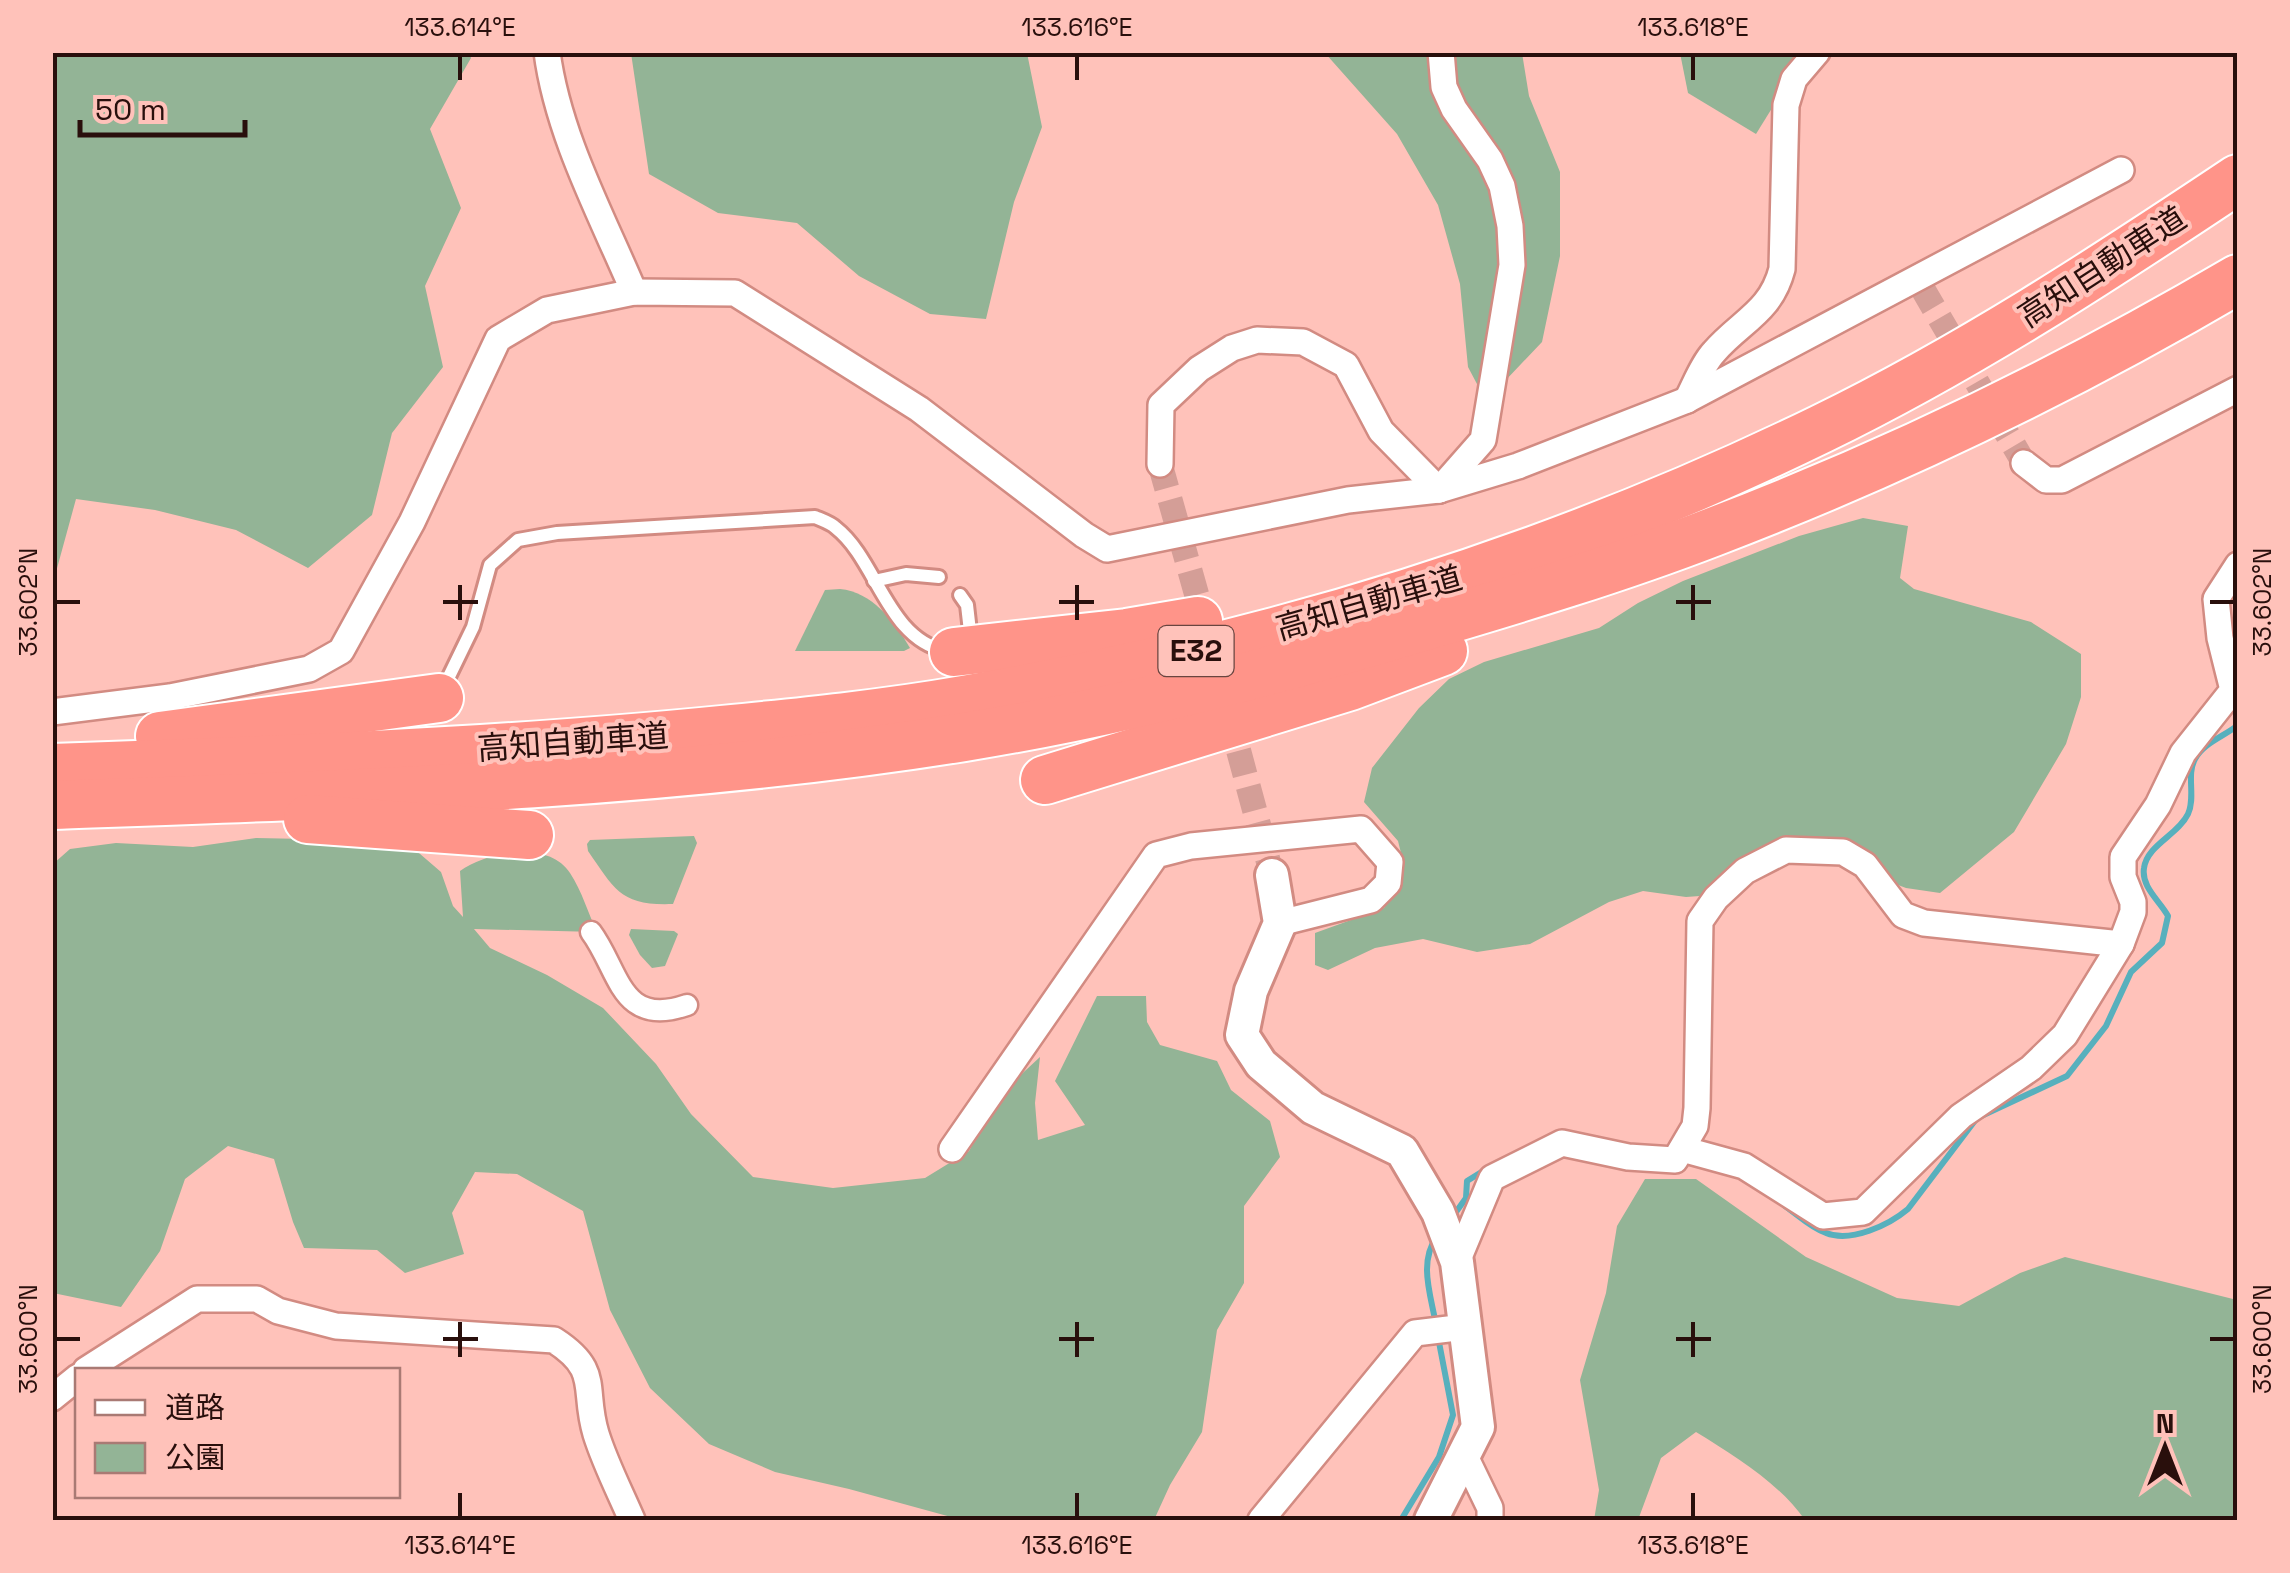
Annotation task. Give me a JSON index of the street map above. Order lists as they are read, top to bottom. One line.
{"streets":{"highway":["高知自動車道","E32"]},"legend":["道路","公園"],"scale_bar":"50 m","north":"top","coordinates":["133.614°E","133.616°E","133.618°E","33.602°N","33.600°N"]}
